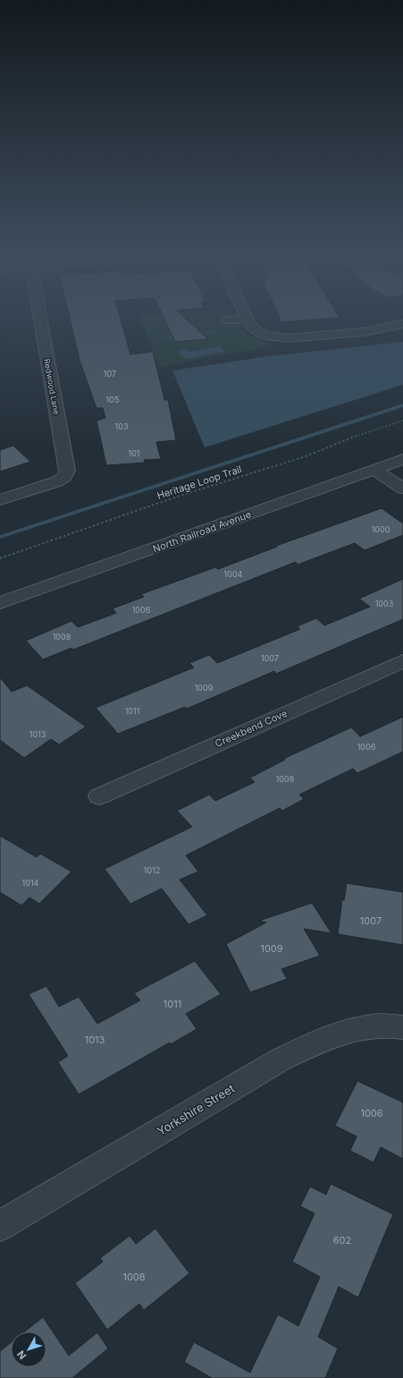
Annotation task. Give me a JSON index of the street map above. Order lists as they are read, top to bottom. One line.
{"streets":{"street":["Redwood Lane","North Railroad Avenue","Creekbend Cove","Yorkshire Street"],"path":["Heritage Loop Trail"]},"house_numbers":["107","105","103","101","1000","1004","1003","1006","1008","1007","1009","1011","1013","1006","1008","1012","1014","1007","1009","1011","1013","1006","602","1008"],"north":"bottom left"}
